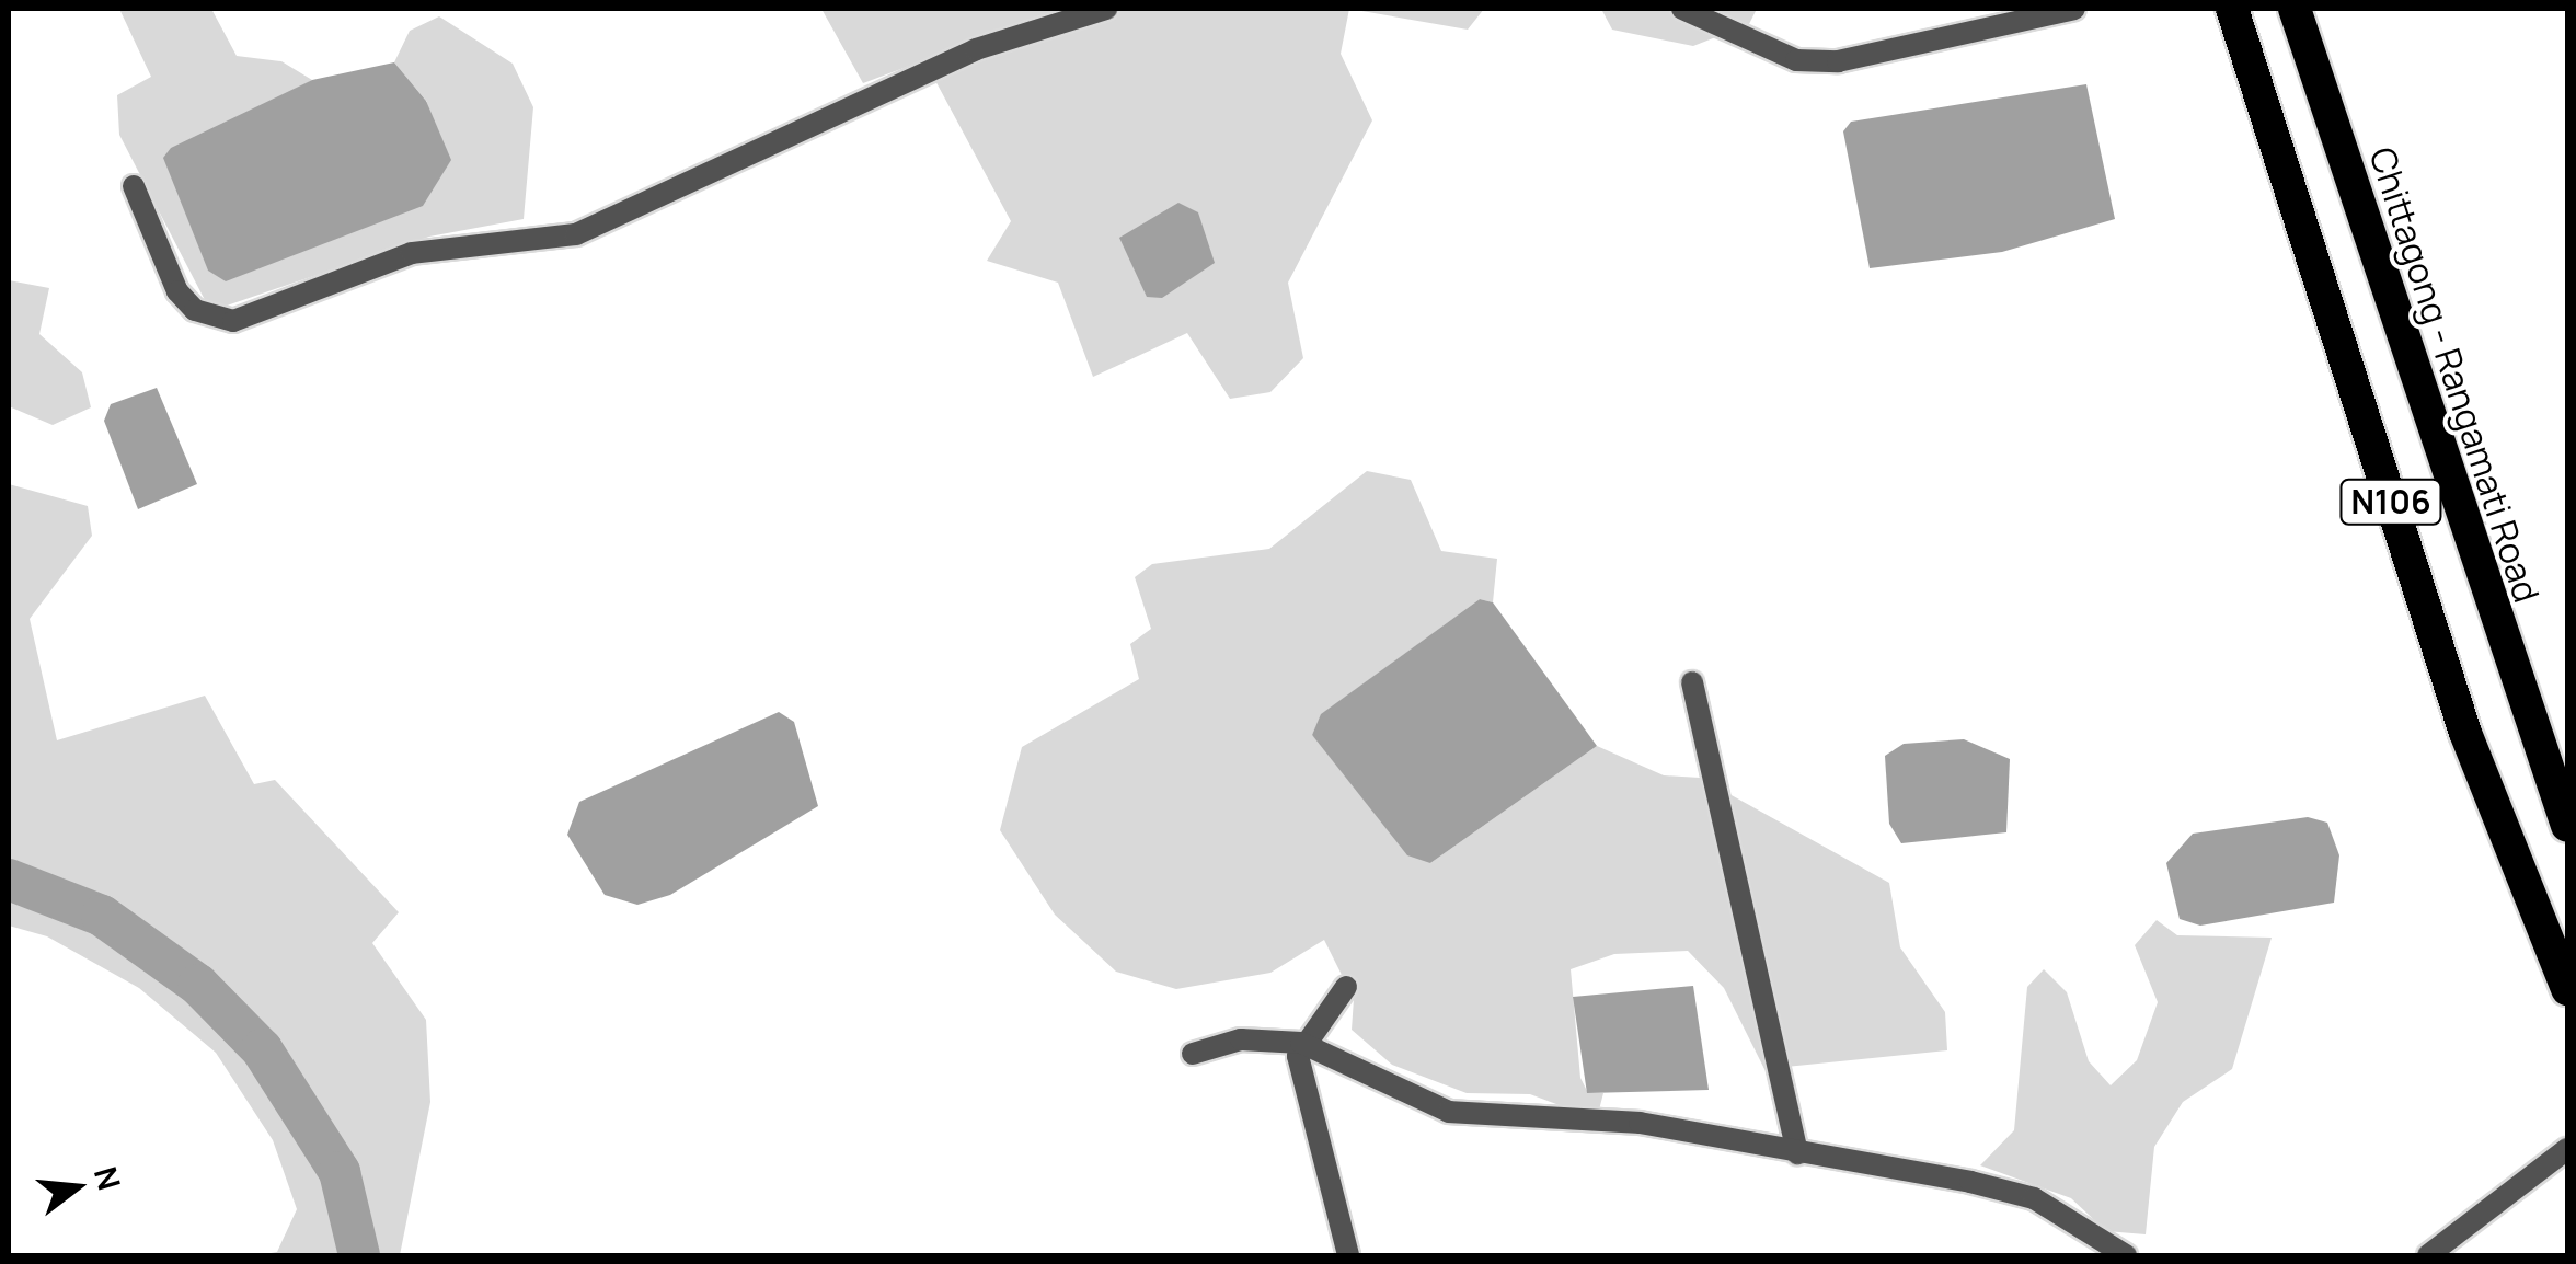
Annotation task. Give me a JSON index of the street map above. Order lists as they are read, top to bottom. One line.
{"streets":{"highway":["Chittagong - Rangamati Road","N106"]},"north":"right"}
